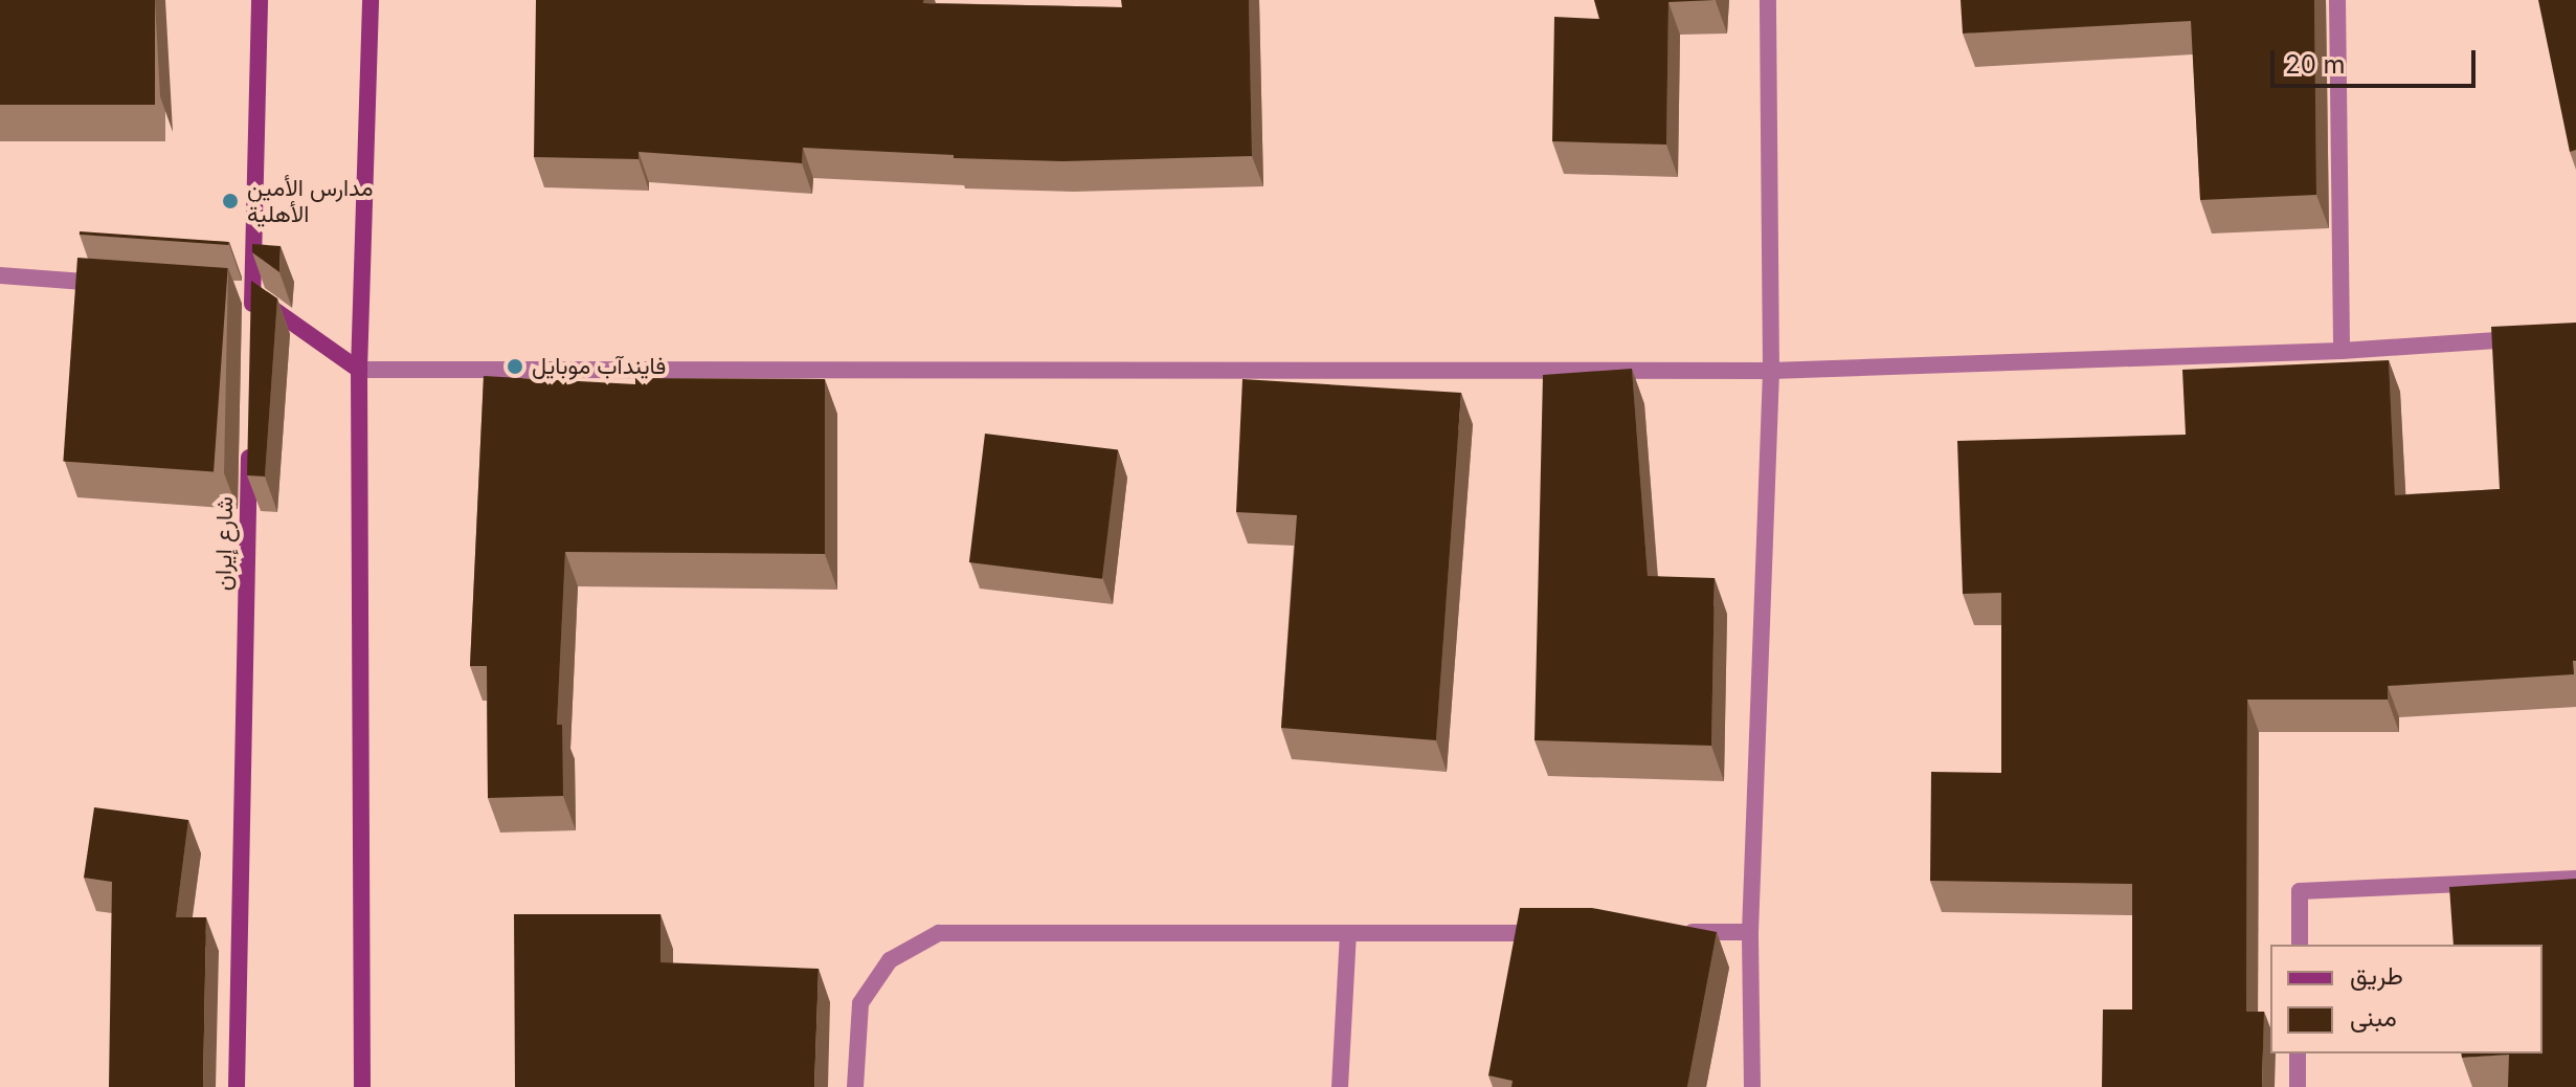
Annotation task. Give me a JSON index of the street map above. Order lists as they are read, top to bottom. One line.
{"streets":{"street":["شارع إيران"]},"places":["مدارس الأمين الأهلية","فايندآب موبايل"],"legend":["طريق","مبنى"],"scale_bar":"20 m"}
